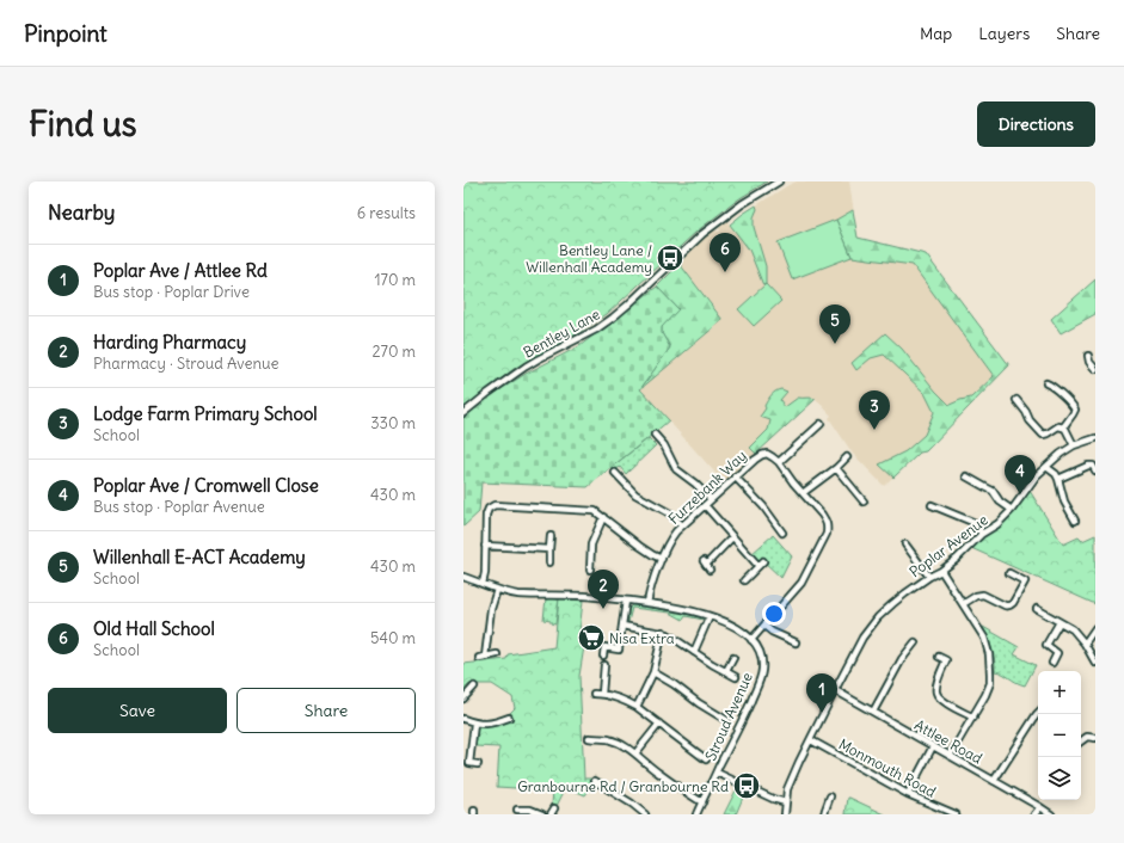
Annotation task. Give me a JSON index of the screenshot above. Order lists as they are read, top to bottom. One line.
{"streets":{"street":["Bentley Lane","Furzebank Way","Poplar Avenue","Stroud Avenue","Attlee Road","Monmouth Road"]},"crossings":[["Furzebank Way","Stroud Avenue"],["Poplar Avenue","Attlee Road"],["Poplar Avenue","Monmouth Road"]],"places":{"bus stop":["Bentley Lane / Willenhall Academy","Granbourne Rd / Granbourne Rd"],"supermarket":["Nisa Extra"]},"page":{"header":"Pinpoint","nav":["Map","Layers","Share"],"buttons":["Directions",["Save","Share"]],"title":"Find us","heading":["Nearby","6 results"],"pins":["6","5","3","4","2","1"],"list":[{"mark":"1","name":"Poplar Ave / Attlee Rd","note":"Bus stop · Poplar Drive","value":"170 m"},{"mark":"2","name":"Harding Pharmacy","note":"Pharmacy · Stroud Avenue","value":"270 m"},{"mark":"3","name":"Lodge Farm Primary School","note":"School","value":"330 m"},{"mark":"4","name":"Poplar Ave / Cromwell Close","note":"Bus stop · Poplar Avenue","value":"430 m"},{"mark":"5","name":"Willenhall E-ACT Academy","note":"School","value":"430 m"},{"mark":"6","name":"Old Hall School","note":"School","value":"540 m"}],"map_buttons":["+","−"]}}
